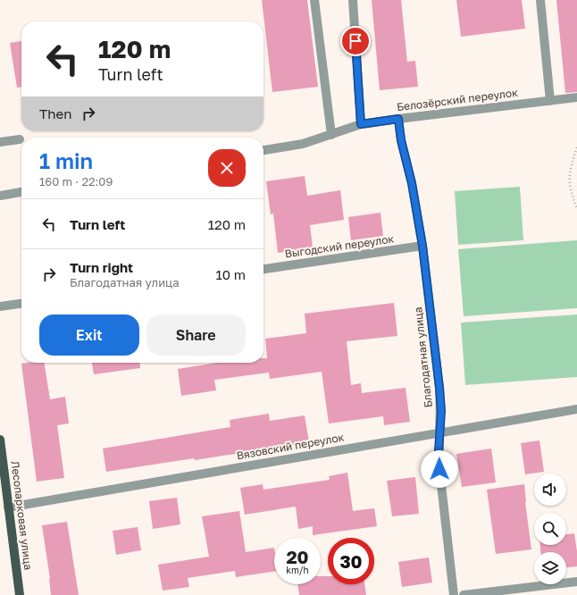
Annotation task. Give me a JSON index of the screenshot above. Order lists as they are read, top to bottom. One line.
{"streets":{"main road":["Лесопарковая улица"],"street":["Белозёрский переулок","Выгодский переулок","Благодатная улица","Вязовский переулок"]},"crossings":[["Белозёрский переулок","Благодатная улица"],["Выгодский переулок","Благодатная улица"],["Благодатная улица","Вязовский переулок"],["Вязовский переулок","Лесопарковая улица"]],"page":{"turn":["120 m","Turn left"],"then":"Then","heading":["1 min","160 m · 22:09"],"list":[{"name":"Turn left","value":"120 m"},{"name":"Turn right","note":"Благодатная улица","value":"10 m"}],"buttons":["Exit","Share"],"speed":"20 km/h","limit":"30"}}
